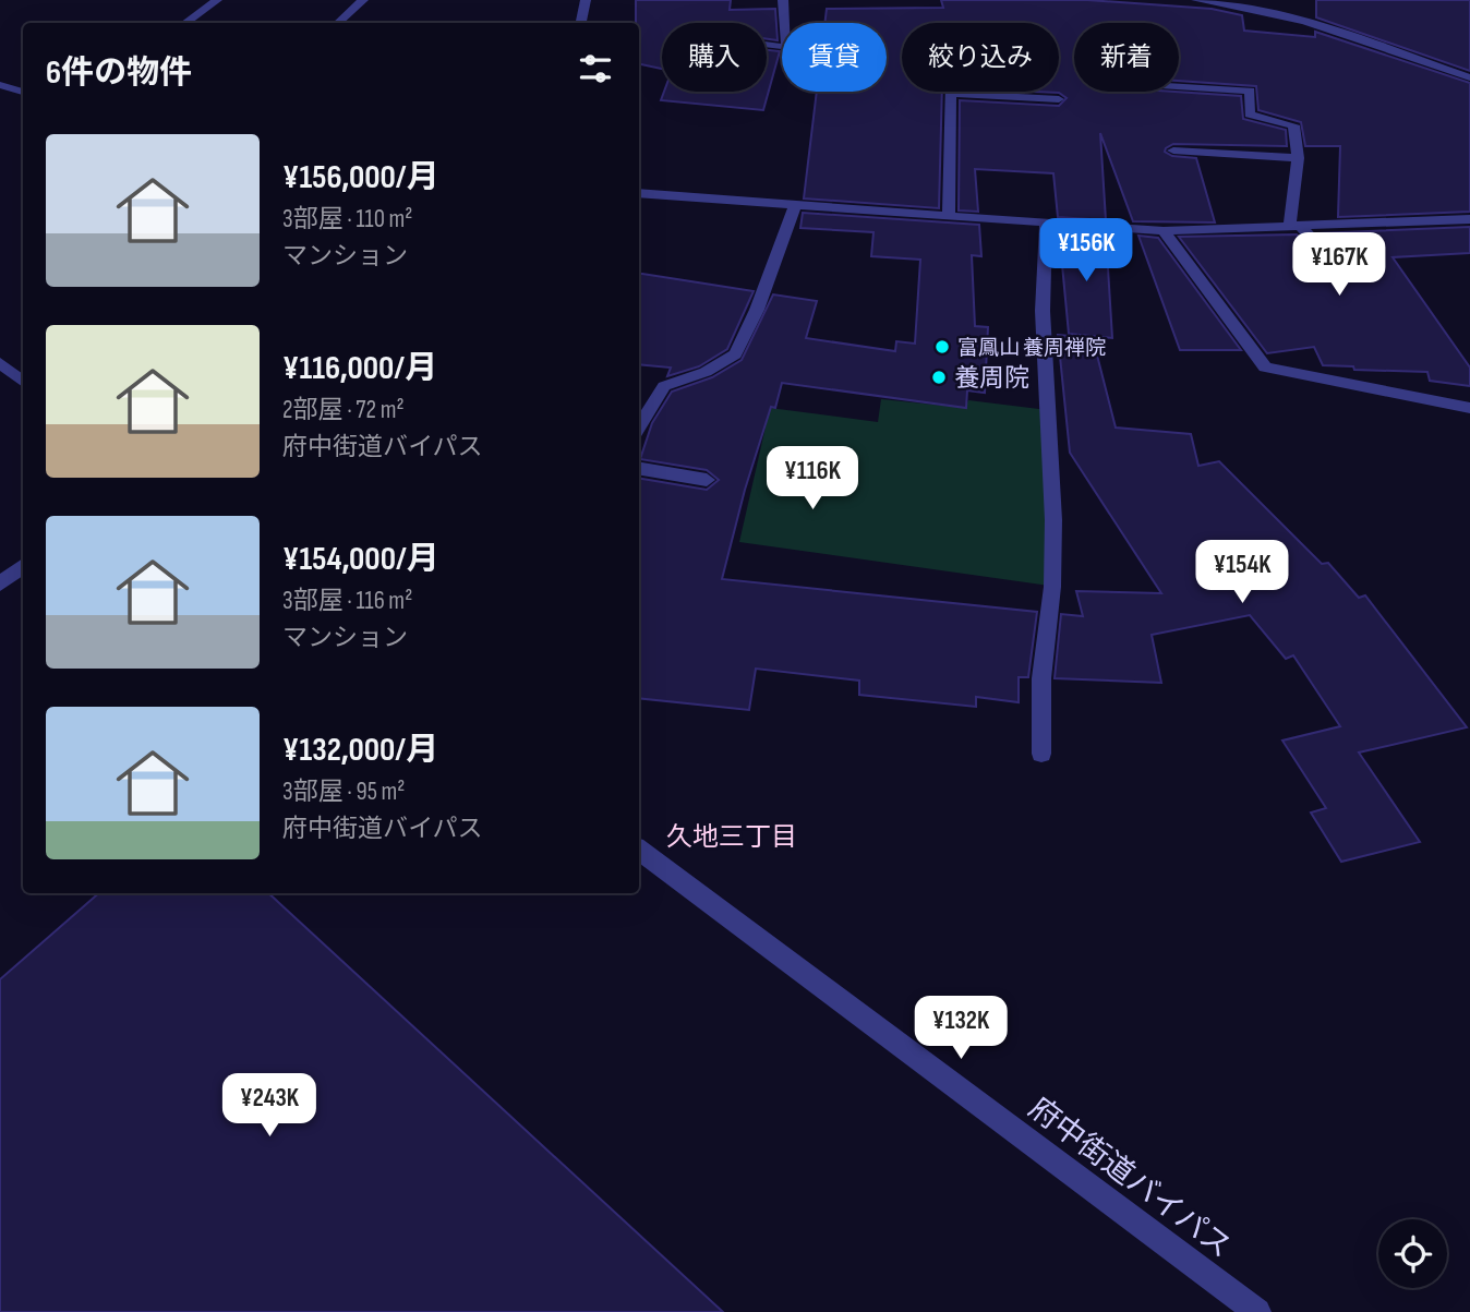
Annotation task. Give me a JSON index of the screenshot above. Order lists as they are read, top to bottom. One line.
{"streets":{"street":["府中街道バイパス"]},"districts":["久地三丁目"],"places":["富鳳山 養周禅院","養周院"],"page":{"chip":["購入","賃貸","絞り込み","新着"],"heading":"6件の物件","list":[{"name":"¥156,000/月","note":"3部屋 · 110 m² · マンション"},{"name":"¥116,000/月","note":"2部屋 · 72 m² · 府中街道バイパス"},{"name":"¥154,000/月","note":"3部屋 · 116 m² · マンション"},{"name":"¥132,000/月","note":"3部屋 · 95 m² · 府中街道バイパス"}],"price":["¥156K","¥167K","¥116K","¥154K","¥132K","¥243K"]}}
